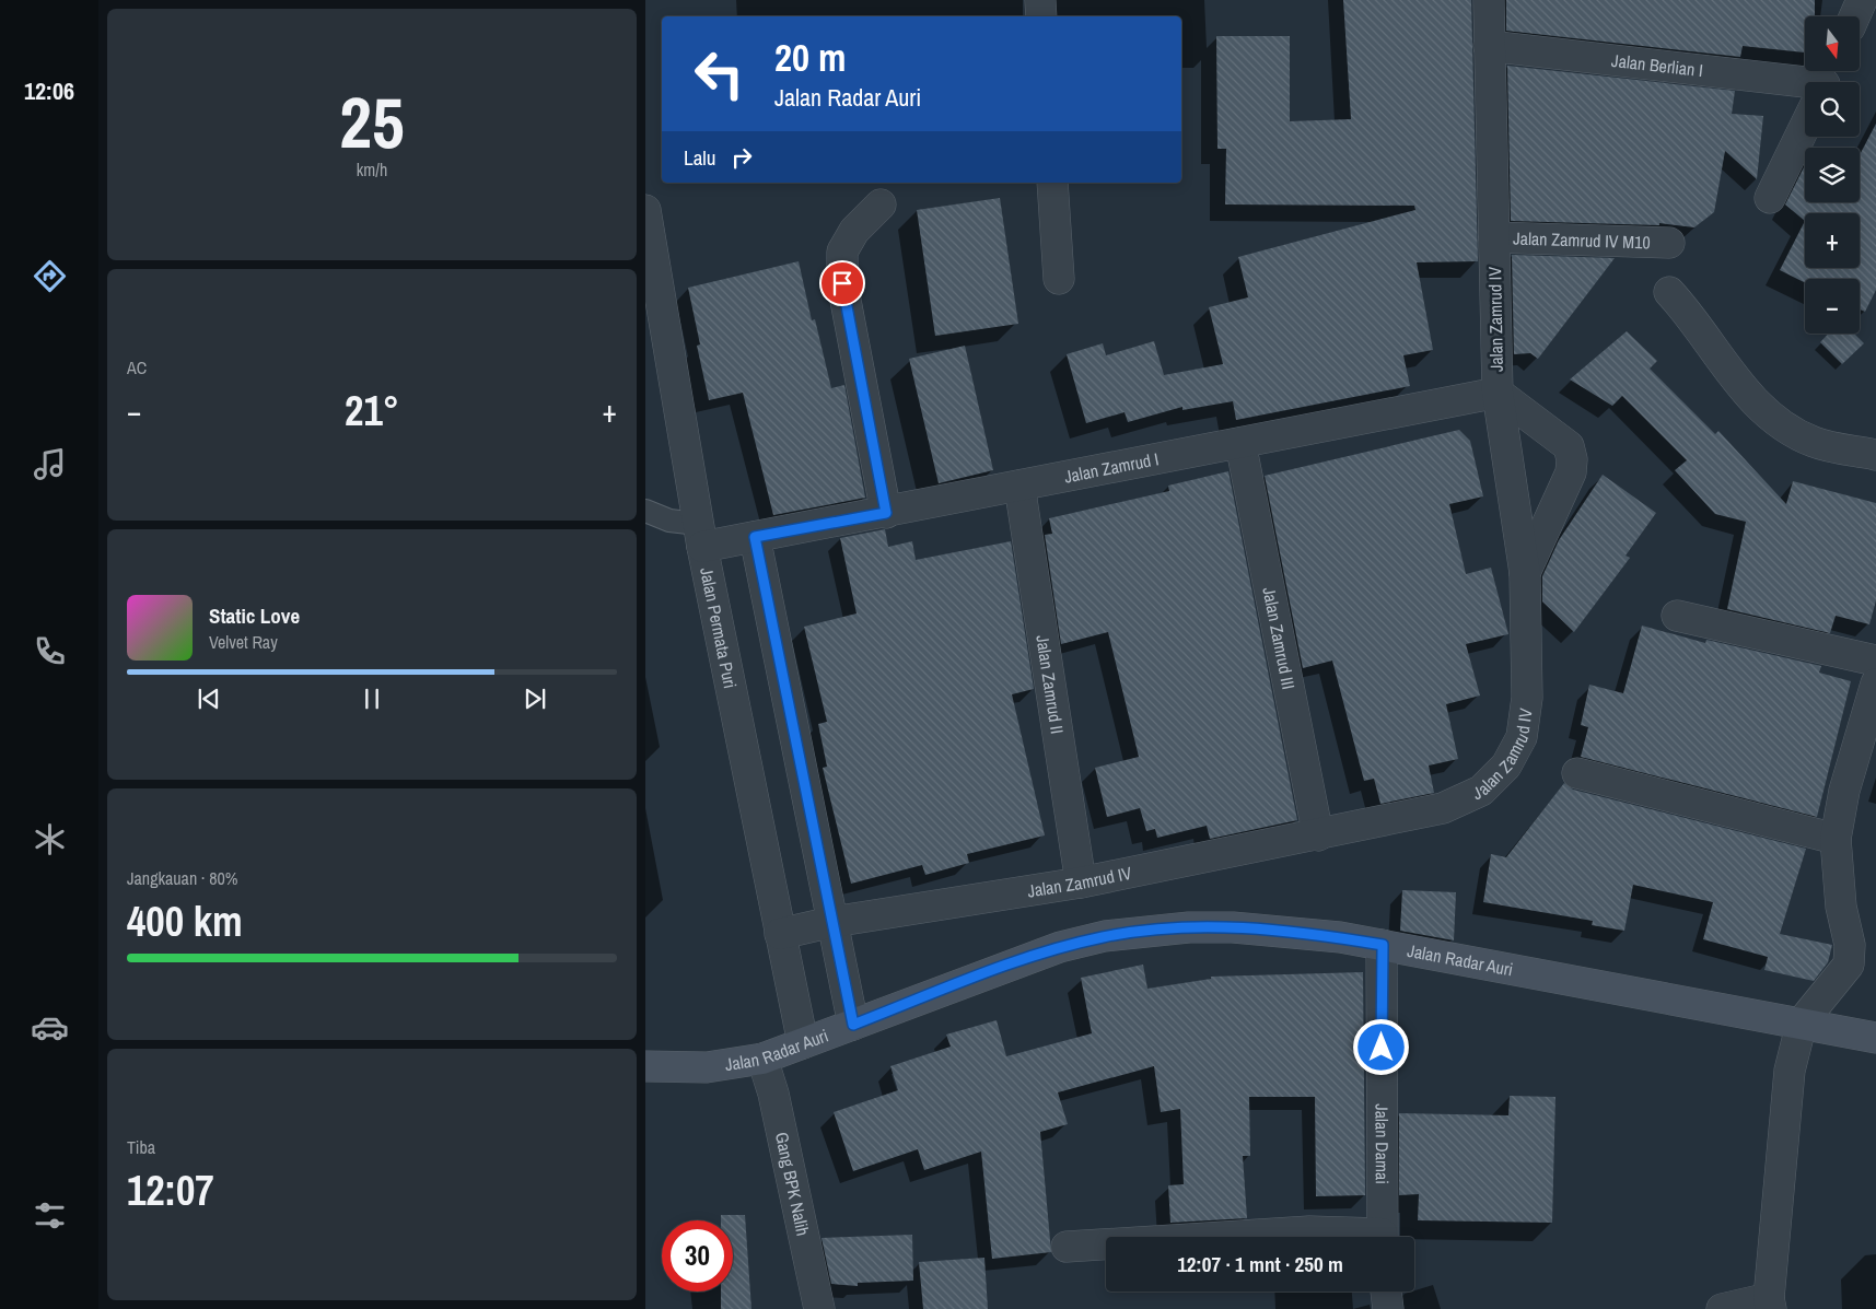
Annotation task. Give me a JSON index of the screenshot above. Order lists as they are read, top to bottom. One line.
{"streets":{"main road":["Jalan Radar Auri"],"street":["Jalan Berlian I","Jalan Zamrud IV M10","Jalan Zamrud IV","Jalan Zamrud I","Jalan Permata Puri","Jalan Zamrud III","Jalan Zamrud II","Jalan Damai","Gang BPK Nalih"]},"crossings":[["Jalan Berlian I","Jalan Zamrud IV"],["Jalan Zamrud IV M10","Jalan Zamrud IV"],["Jalan Zamrud IV","Jalan Zamrud I"],["Jalan Zamrud IV","Jalan Permata Puri"],["Jalan Zamrud IV","Jalan Zamrud III"],["Jalan Zamrud IV","Jalan Zamrud II"],["Jalan Zamrud I","Jalan Permata Puri"],["Jalan Zamrud I","Jalan Zamrud III"],["Jalan Zamrud I","Jalan Zamrud II"],["Jalan Permata Puri","Jalan Radar Auri"],["Jalan Radar Auri","Jalan Damai"],["Jalan Radar Auri","Gang BPK Nalih"]],"north":"bottom","page":{"tabs":"12:06","tile":[["25","km/h"],"AC",["Jangkauan · 80%","400 km"],["Tiba","12:07"]],"map_buttons":["+","−"],"turn":["20 m","Jalan Radar Auri"],"then":"Lalu","heat":["−","21°","+"],"song":["Static Love","Velvet Ray"],"limit":"30","trip":"12:07 · 1 mnt · 250 m"}}
